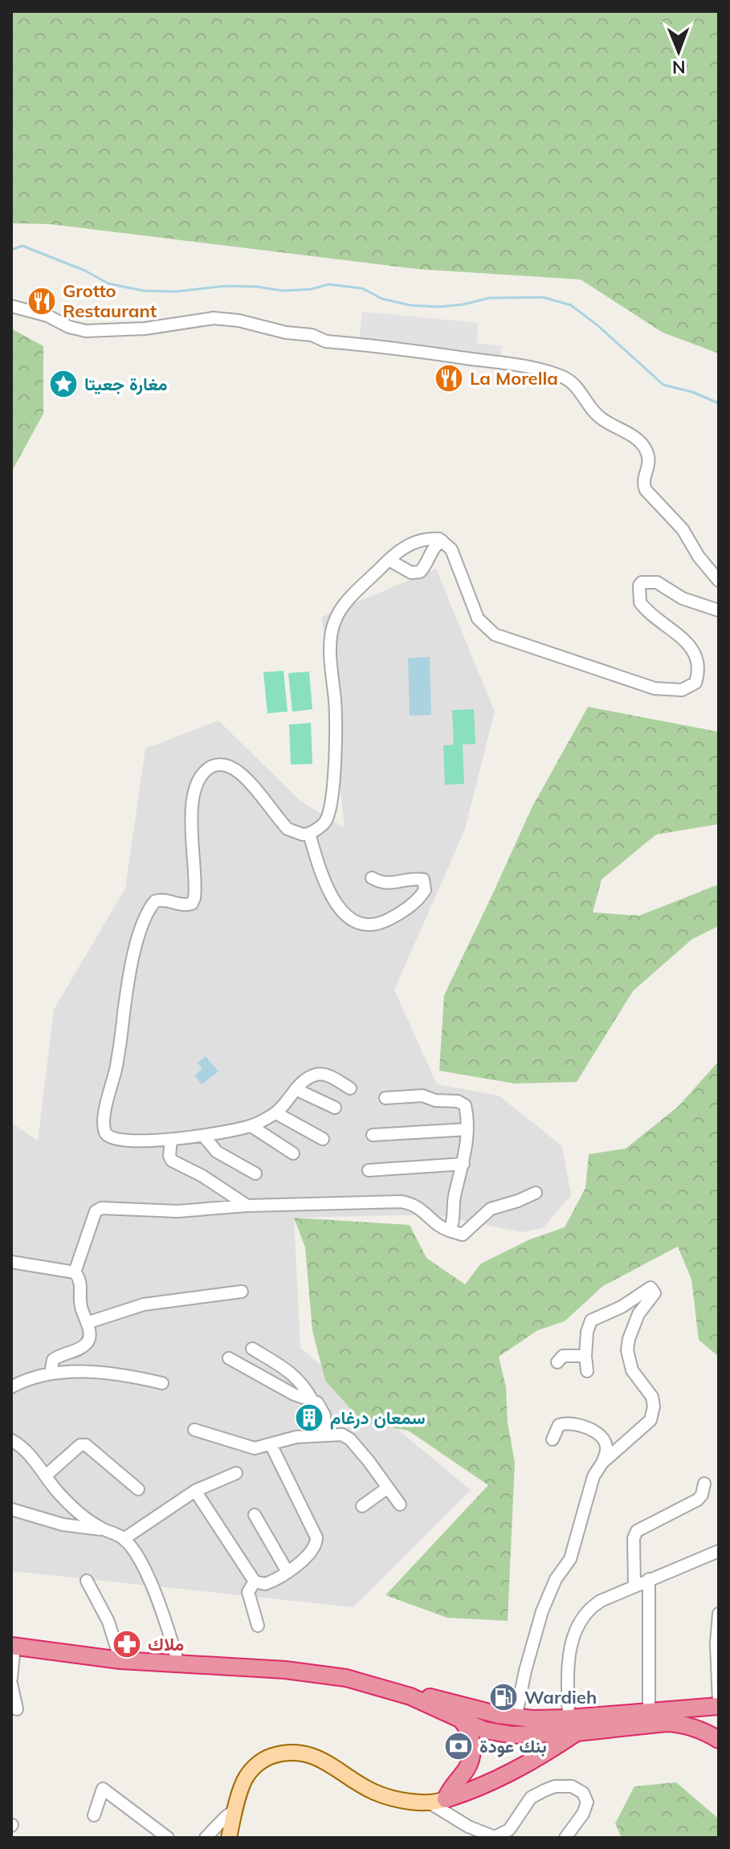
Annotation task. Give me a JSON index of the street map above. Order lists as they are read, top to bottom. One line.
{"places":{"restaurant":["Grotto Restaurant","La Morella"],"place":["مغارة جعيتا"],"building":["سمعان درغام"],"pharmacy":["ملاك"],"fuel station":["Wardieh"],"bank":["بنك عودة"]},"north":"bottom"}
